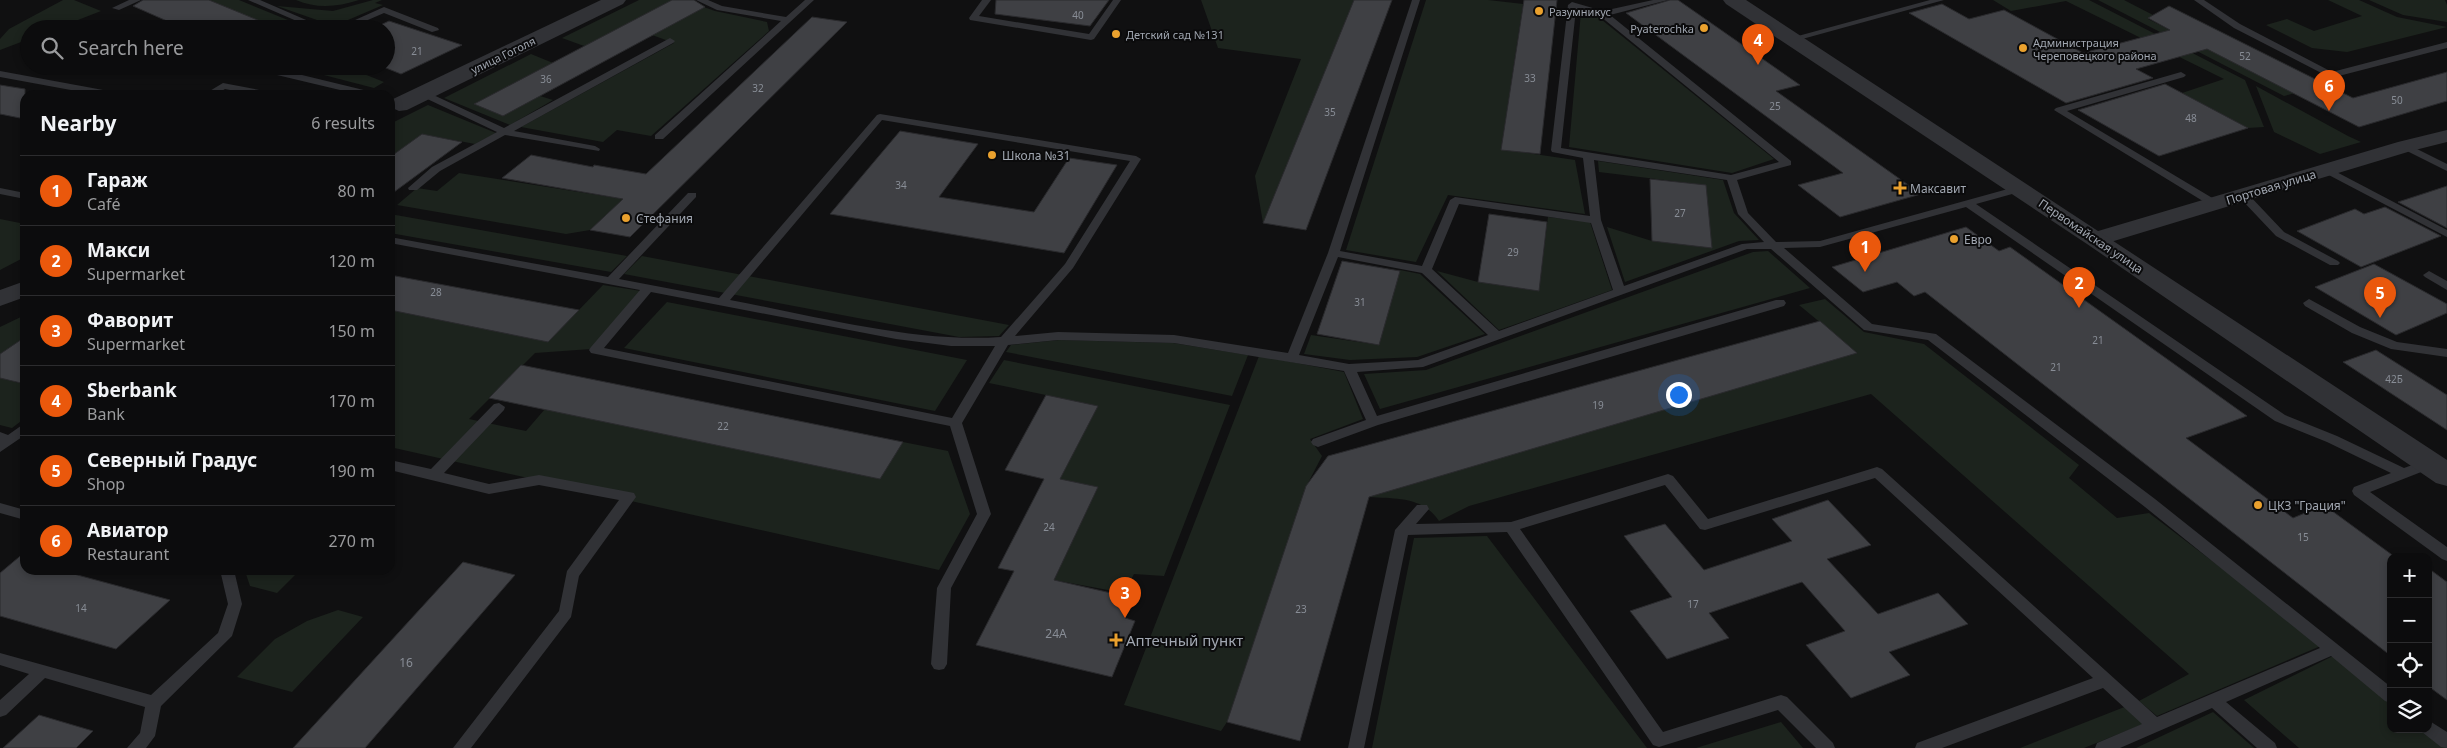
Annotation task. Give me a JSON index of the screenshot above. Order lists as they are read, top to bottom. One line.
{"streets":{"street":["улица Гоголя","Портовая улица","Первомайская улица"]},"crossings":[["Портовая улица","Первомайская улица"]],"places":{"other":["Разумникус","Pyaterochka","Детский сад №131","Администрация Череповецкого района","Школа №31","Стефания","Евро","ЦКЗ \"Грация\""],"health":["Максавит","Аптечный пункт"]},"house_numbers":["40","21","52","33","36","32","50","25","35","48","34","27","29","28","31","21","21","42Б","19","22","24","15","17","14","23","24А","16"],"page":{"search":"Search here","pins":["4","6","1","2","5","3"],"heading":["Nearby","6 results"],"list":[{"mark":"1","name":"Гараж","note":"Café","value":"80 m"},{"mark":"2","name":"Макси","note":"Supermarket","value":"120 m"},{"mark":"3","name":"Фаворит","note":"Supermarket","value":"150 m"},{"mark":"4","name":"Sberbank","note":"Bank","value":"170 m"},{"mark":"5","name":"Северный Градус","note":"Shop","value":"190 m"},{"mark":"6","name":"Авиатор","note":"Restaurant","value":"270 m"}],"map_buttons":["+","−"]}}
